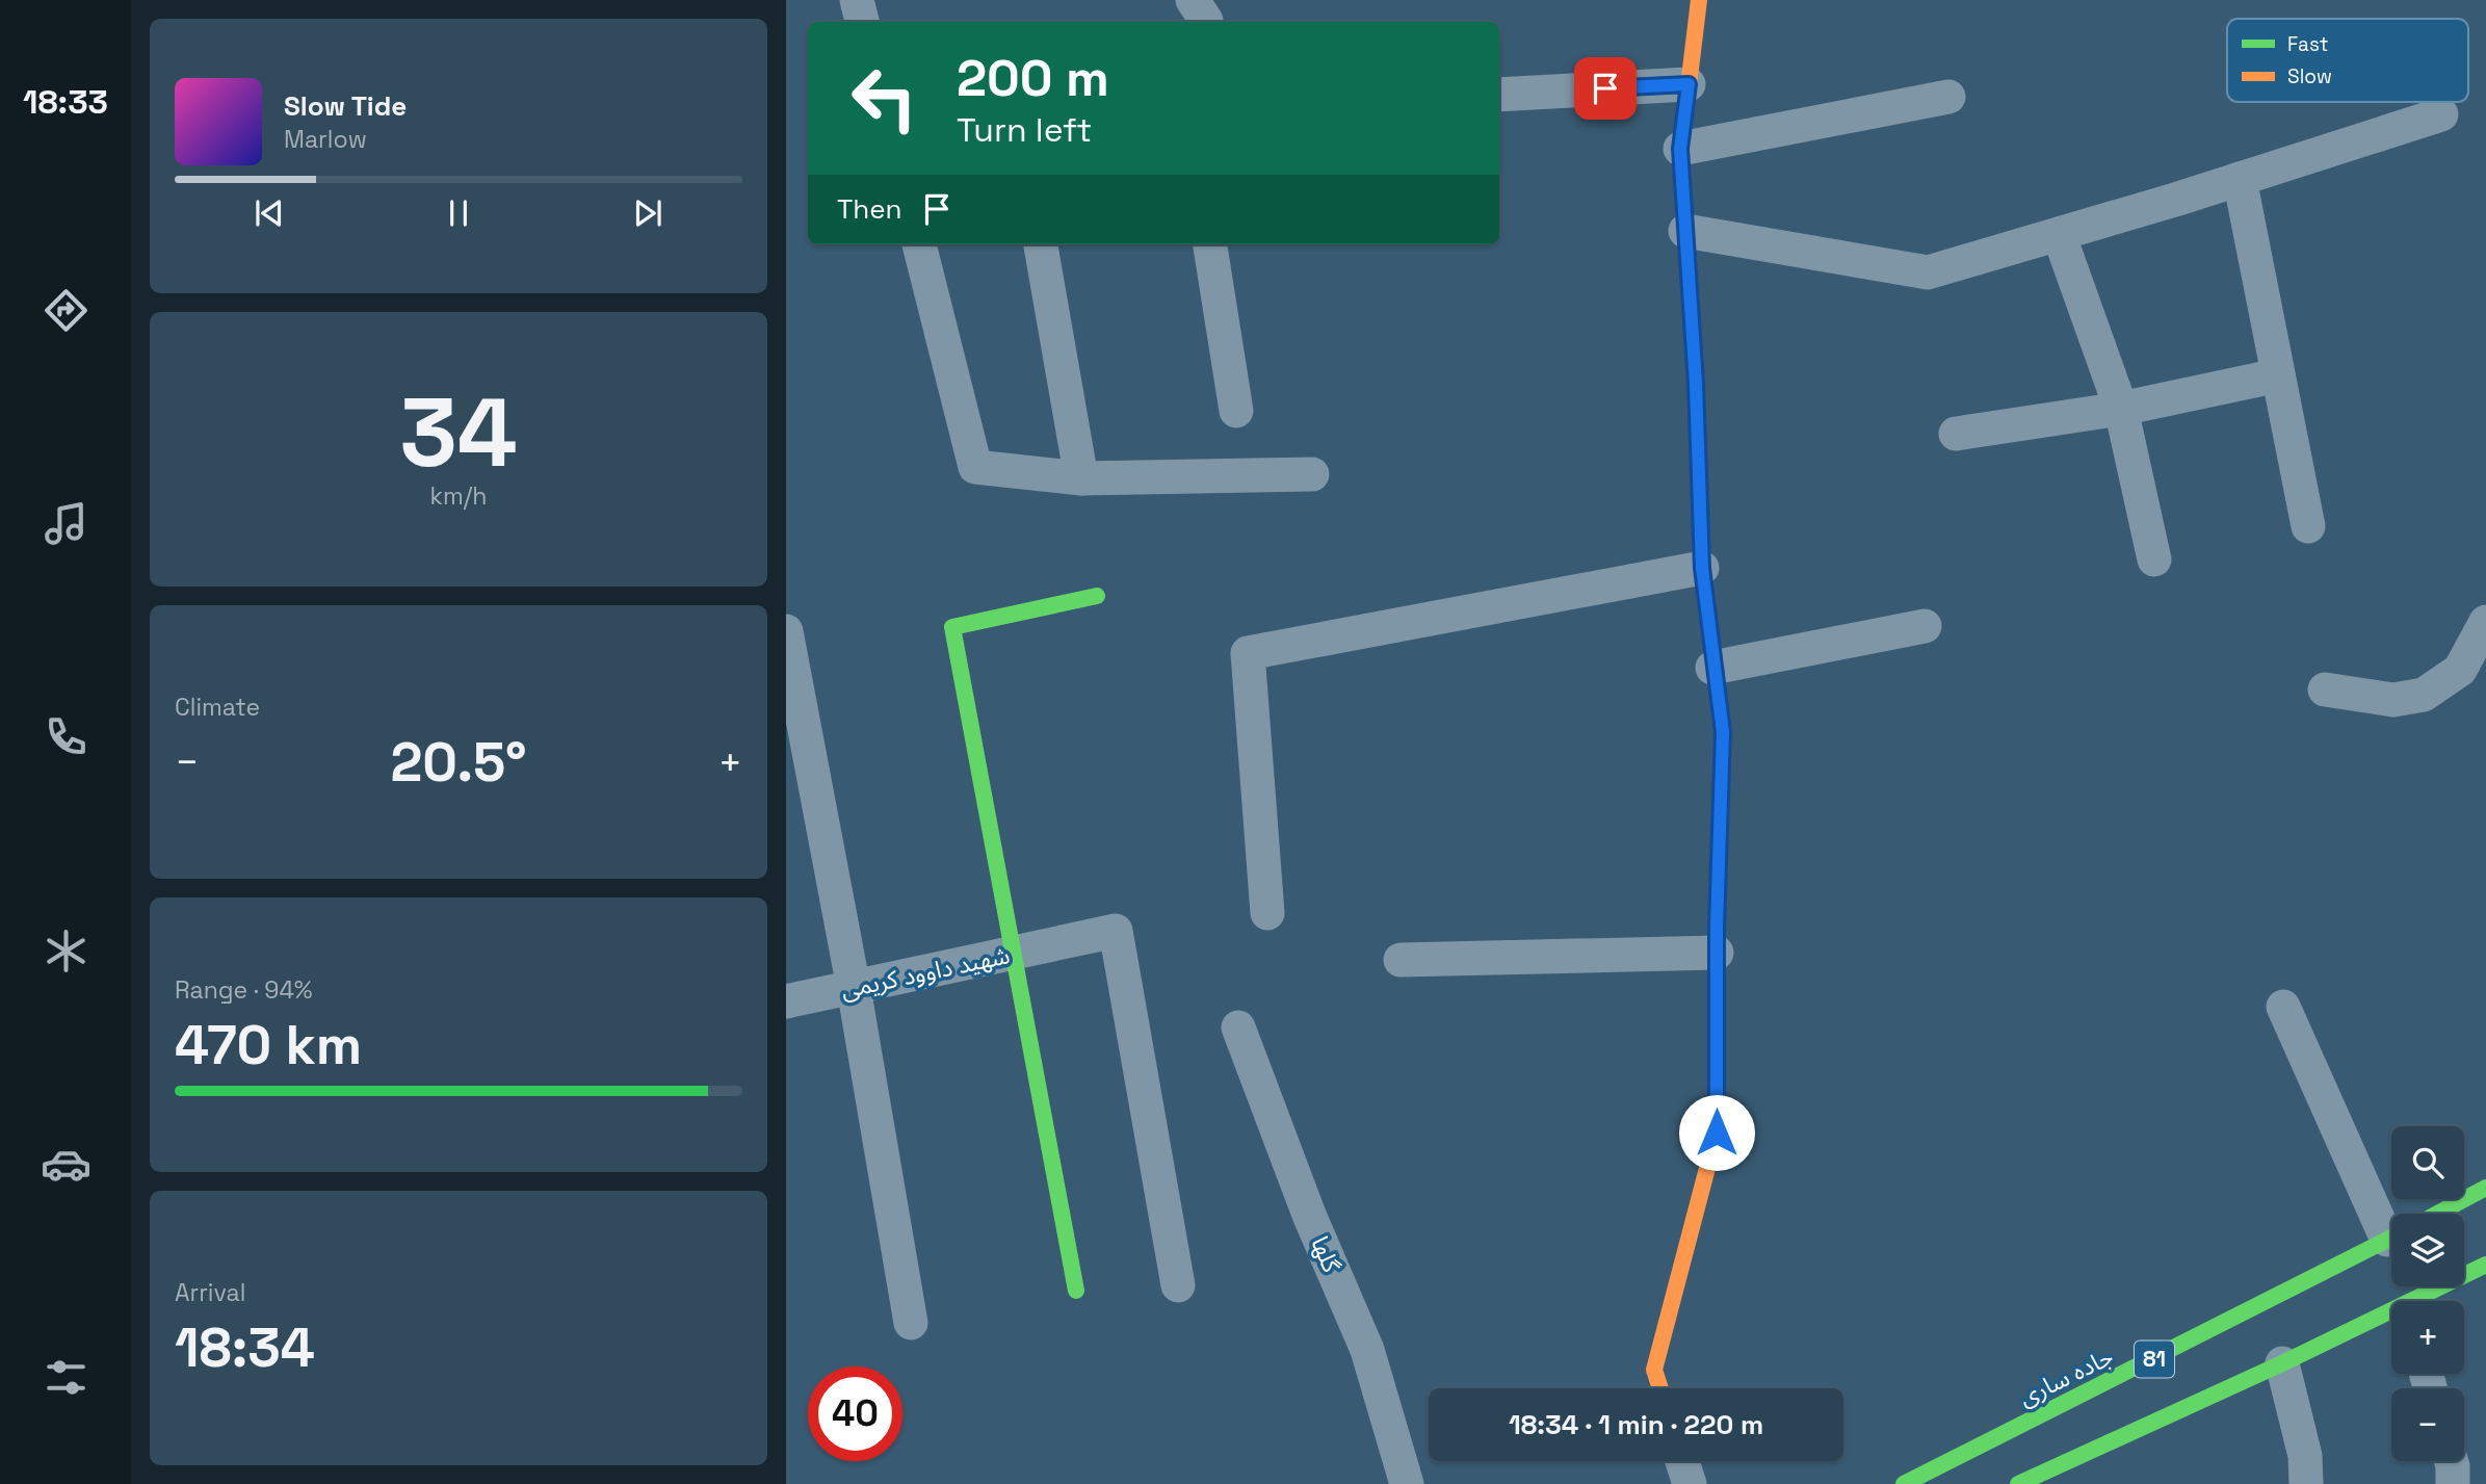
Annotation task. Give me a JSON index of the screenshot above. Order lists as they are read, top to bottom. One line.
{"streets":{"main road":["81","جاده ساری"],"street":["شهید داوود کریمی","گلها"]},"legend":["Fast","Slow"],"page":{"tabs":"18:33","turn":["200 m","Turn left"],"song":["Slow Tide","Marlow"],"then":"Then","tile":[["34","km/h"],"Climate",["Range · 94%","470 km"],["Arrival","18:34"]],"heat":["−","20.5°","+"],"map_buttons":["+","−"],"limit":"40","trip":"18:34 · 1 min · 220 m"}}
